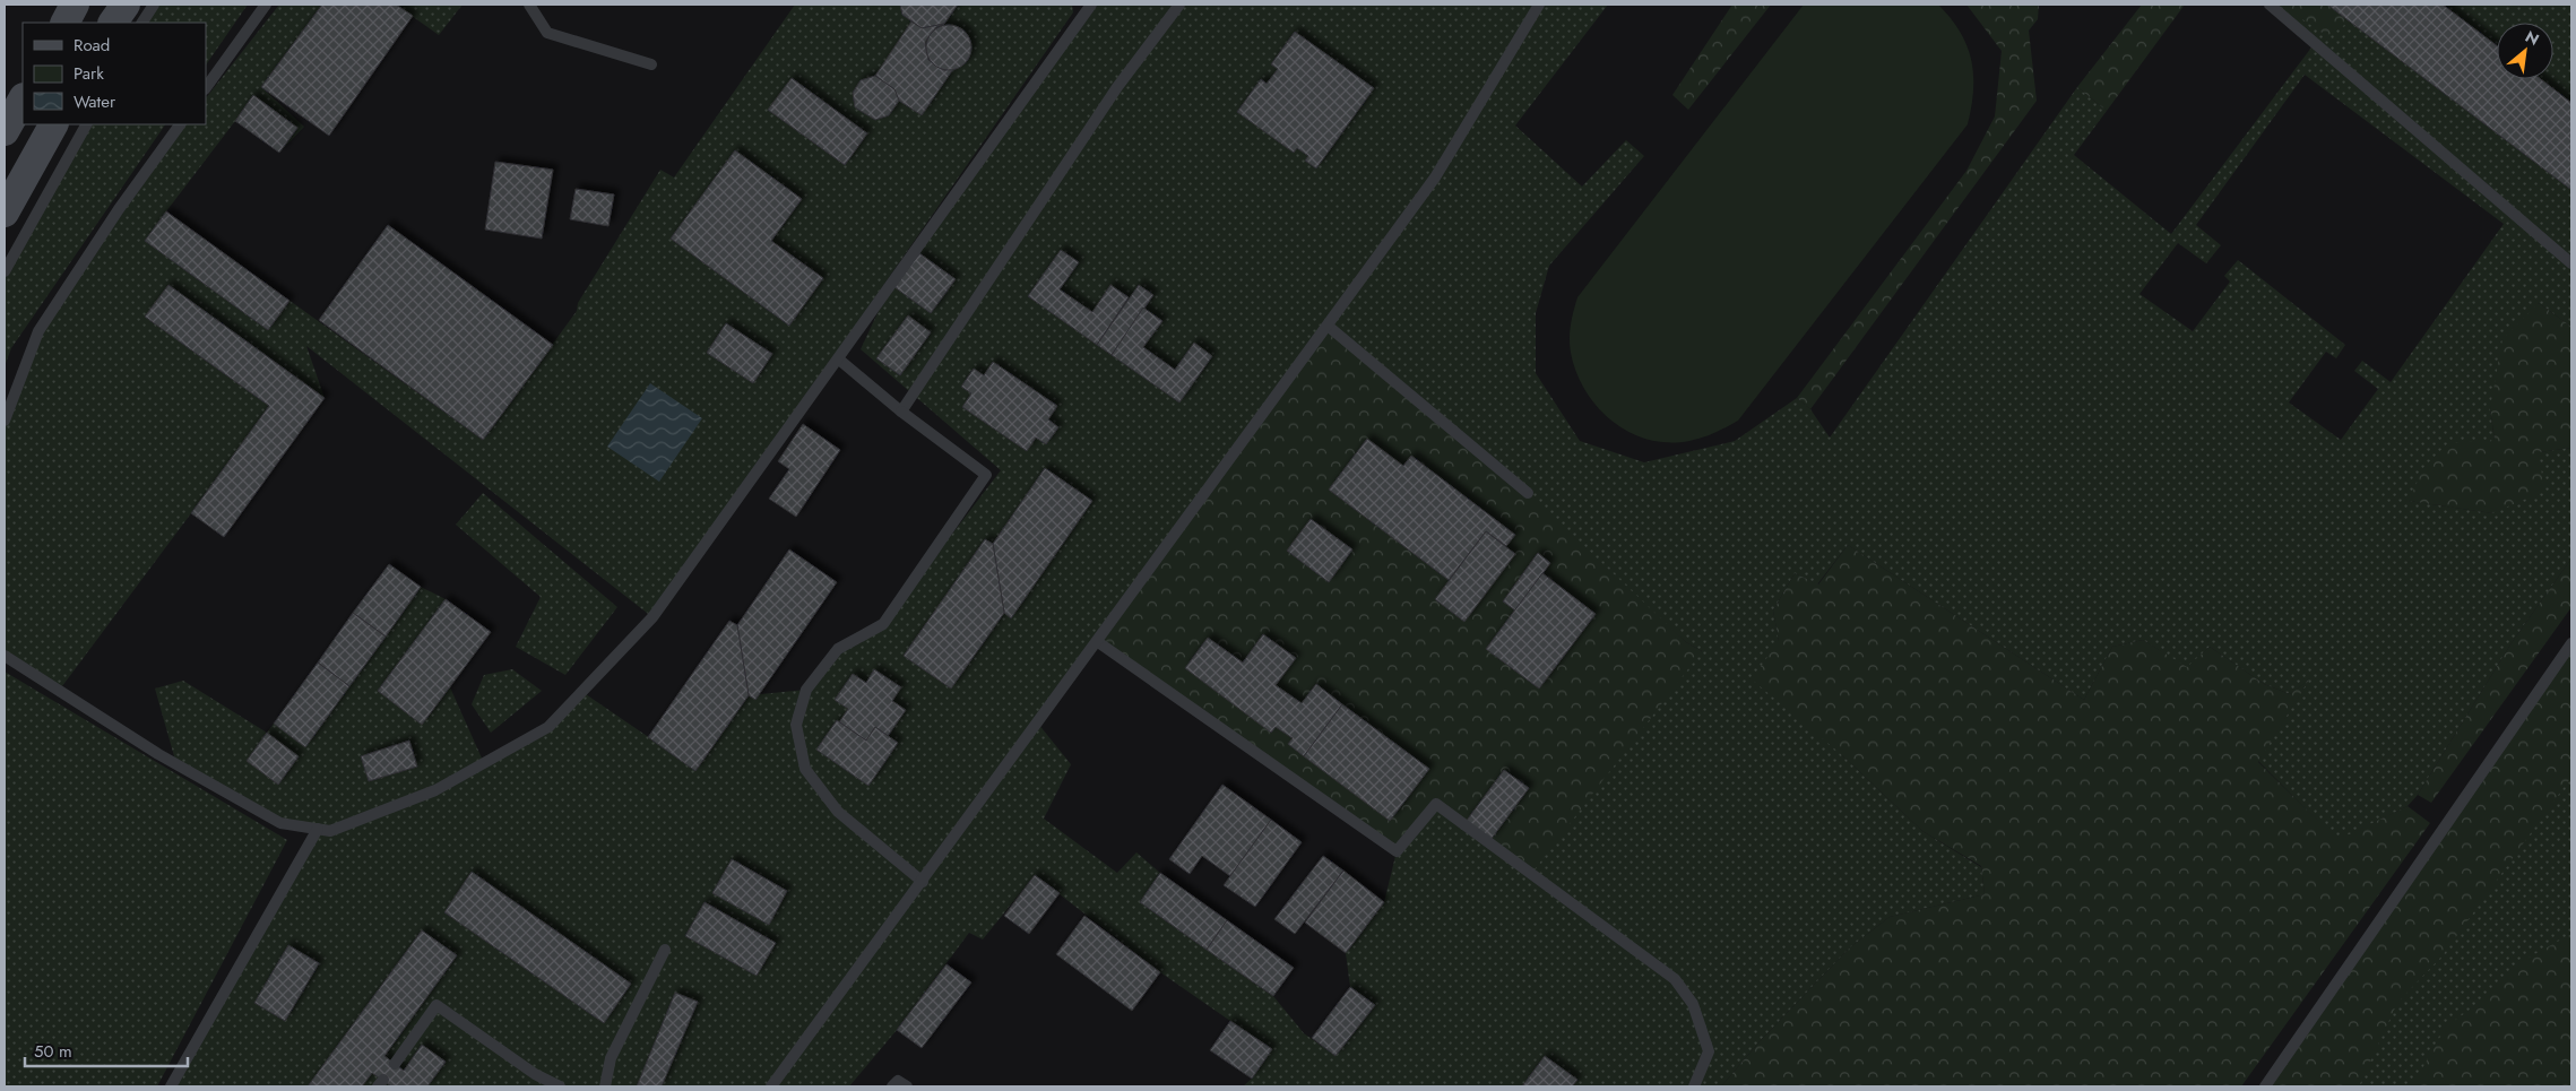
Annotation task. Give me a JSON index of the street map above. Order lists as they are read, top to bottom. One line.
{"legend":["Road","Park","Water"],"scale_bar":"50 m","north":"top right"}
